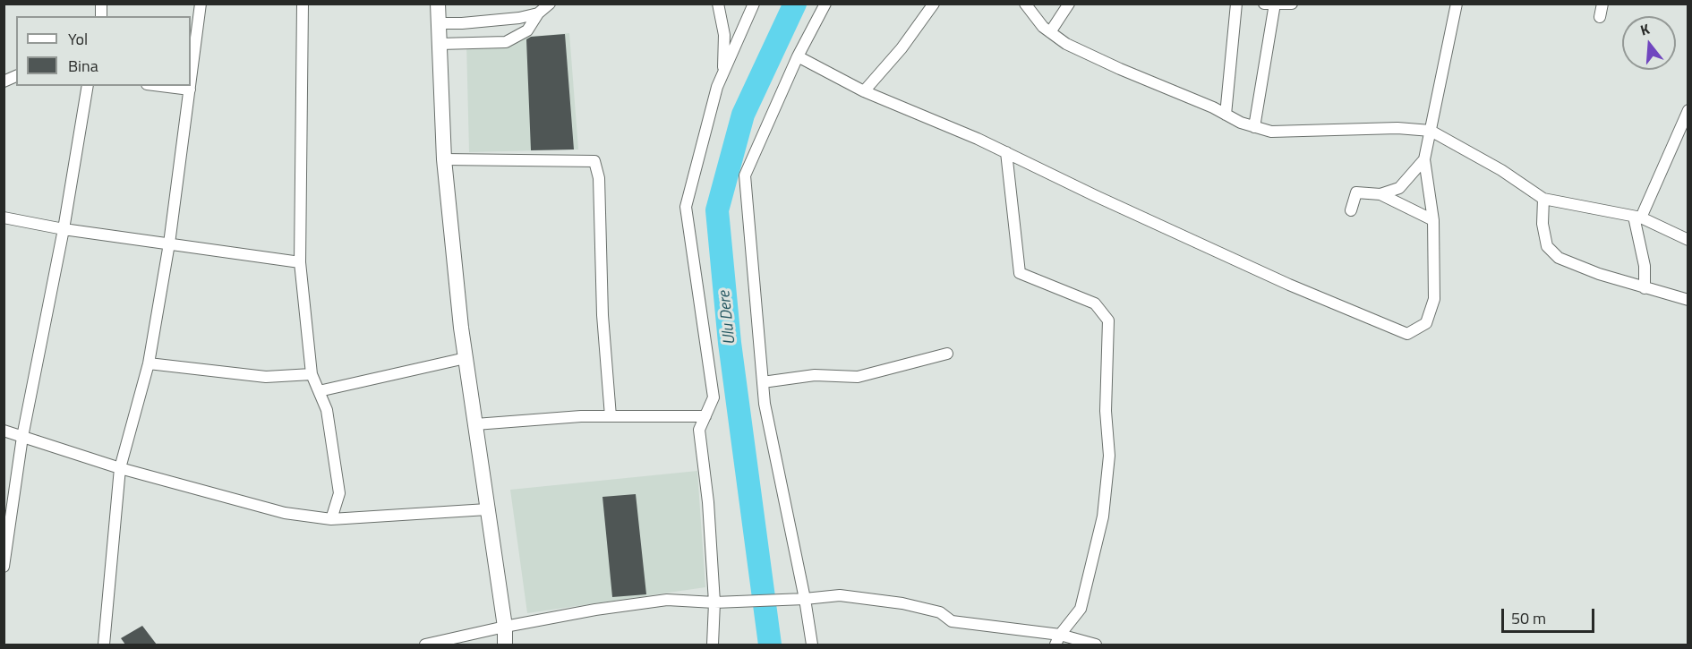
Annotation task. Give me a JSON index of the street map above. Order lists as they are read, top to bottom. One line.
{"water":["Ulu Dere"],"legend":["Yol","Bina"],"scale_bar":"50 m","north":"top"}
